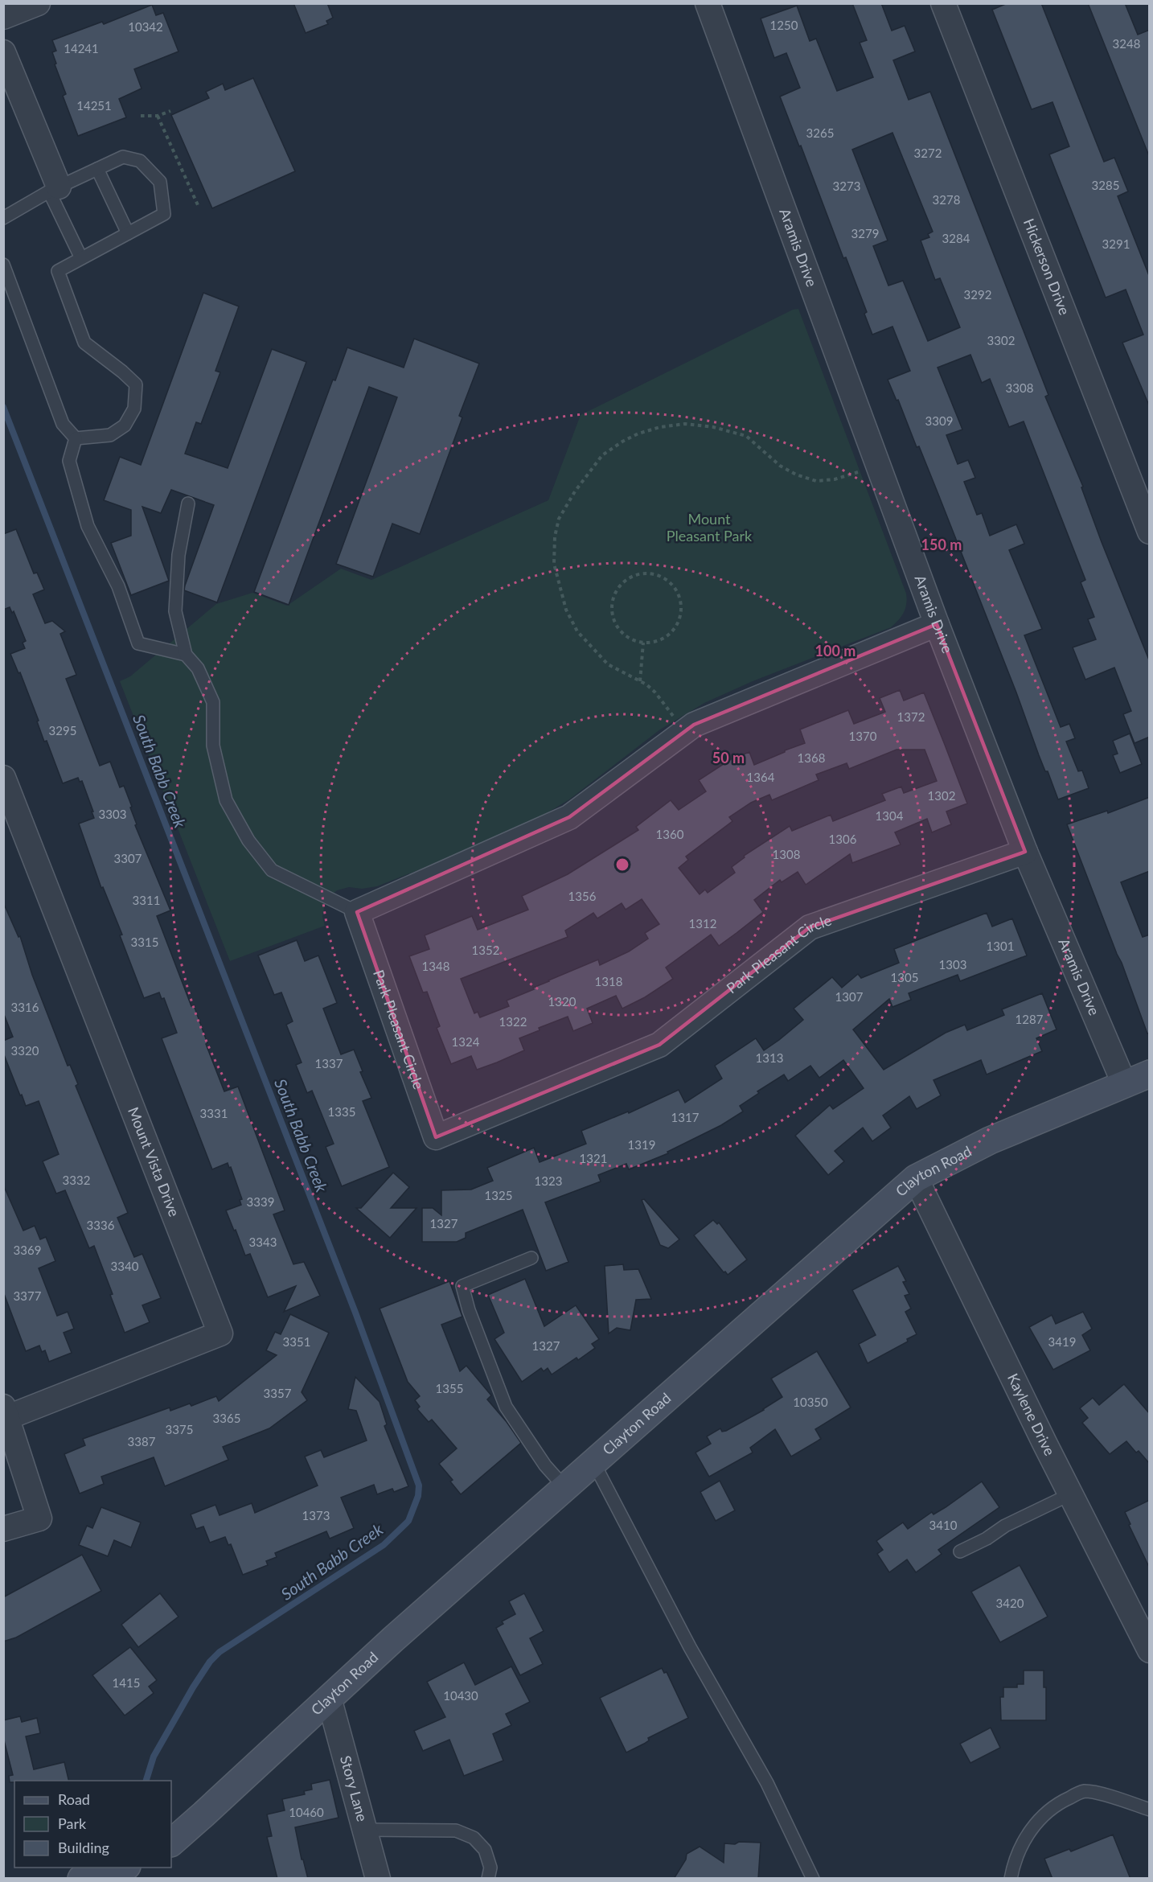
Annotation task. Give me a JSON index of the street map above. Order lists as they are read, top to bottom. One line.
{"streets":{"street":["Aramis Drive","Hickerson Drive","Park Pleasant Circle","Mount Vista Drive","Clayton Road","Kaylene Drive","Story Lane"]},"crossings":[["Aramis Drive","Park Pleasant Circle"],["Aramis Drive","Clayton Road"],["Clayton Road","Kaylene Drive"],["Clayton Road","Story Lane"]],"water":["South Babb Creek"],"parks":["Mount Pleasant Park"],"house_numbers":["1250","10342","3248","14241","14251","3265","3272","3285","3273","3278","3279","3284","3291","3292","3302","3308","3309","1372","3295","1370","1368","1364","1302","3303","1304","1360","1306","1308","3307","1356","3311","1312","3315","1301","1352","1303","1348","1305","1318","1307","1320","3316","1287","1322","1324","3320","1313","1337","1335","3331","1317","1319","1321","3332","1323","1325","3339","1327","3336","3343","3369","3340","3377","3351","3419","1327","1355","3357","10350","3365","3375","3387","1373","3410","3420","1415","10430","10460"],"legend":["Road","Park","Building"],"rings":["150 m","100 m","50 m"]}
